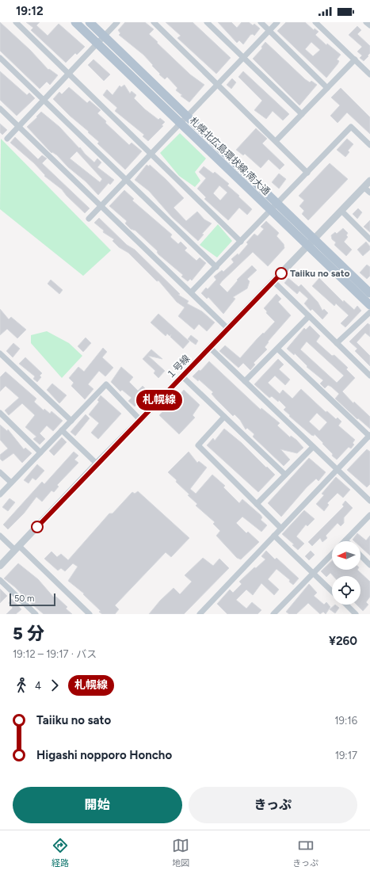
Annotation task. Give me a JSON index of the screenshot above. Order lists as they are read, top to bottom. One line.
{"streets":{"main road":["札幌北広島環状線;南大通"],"street":["１号線"]},"crossings":[["札幌北広島環状線;南大通","１号線"]],"places":["Taiiku no sato"],"lines":["bus line 札幌線"],"scale_bar":"50 m","north":"left","page":{"status":"19:12","on_map":"札幌線","scale":"50 m","heading":["5 分","19:12 – 19:17 · バス","¥260"],"legs":["4","札幌線"],"list":[{"name":"Taiiku no sato","value":"19:16"},{"name":"Higashi nopporo Honcho","value":"19:17"}],"buttons":["開始","きっぷ"],"tabs":["経路","地図","きっぷ"]}}
